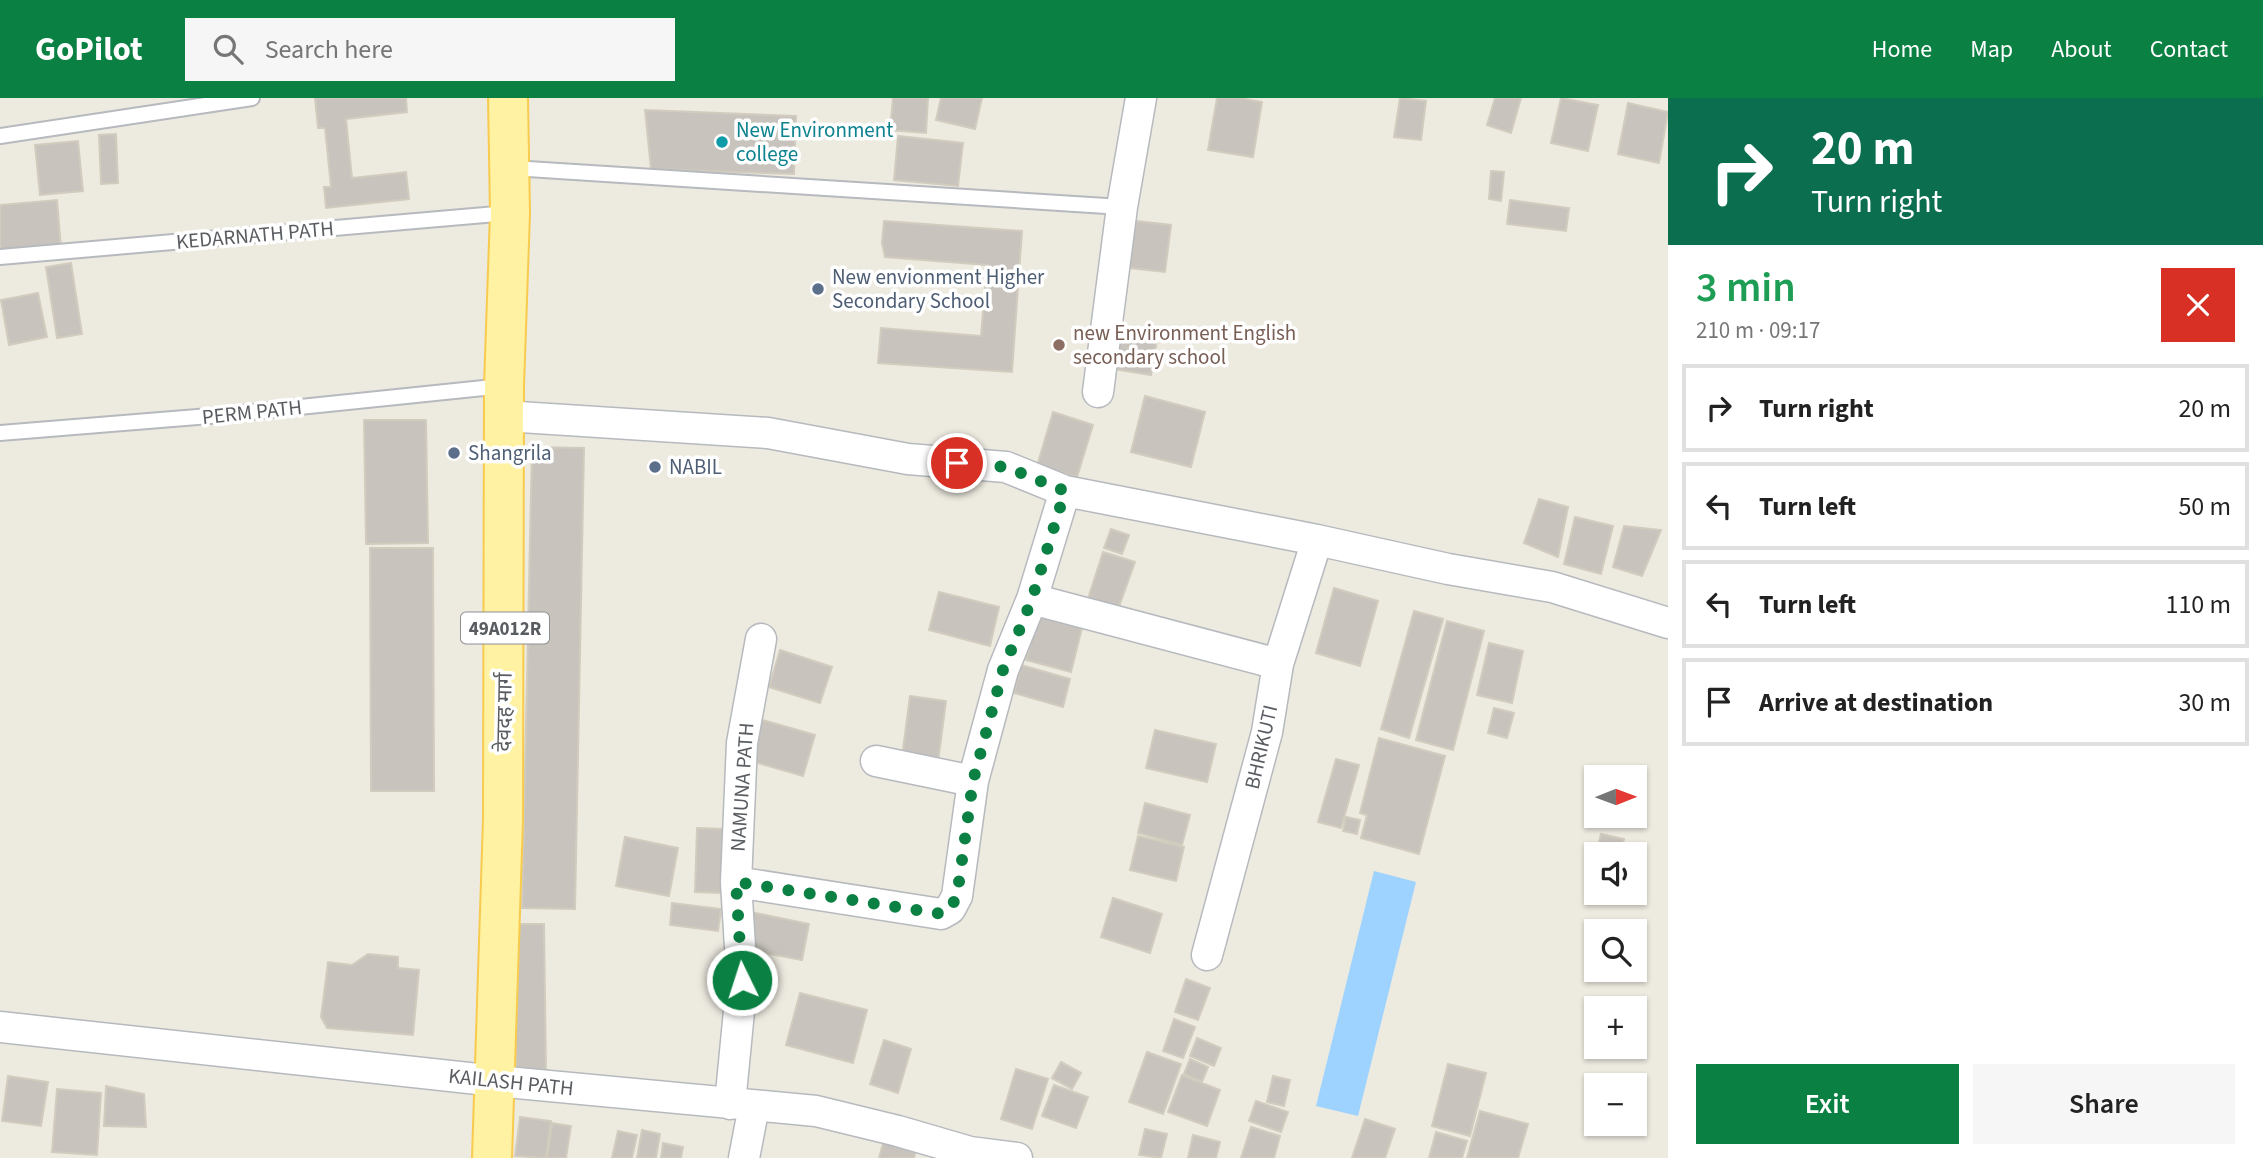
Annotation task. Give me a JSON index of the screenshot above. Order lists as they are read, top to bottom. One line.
{"streets":{"main road":["49A012R","देवदह मार्ग"],"street":["BHRIKUTI","NAMUNA PATH","KAILASH PATH"],"lane":["KEDARNATH PATH","PERM PATH"]},"crossings":[["KEDARNATH PATH","देवदह मार्ग"],["PERM PATH","देवदह मार्ग"],["देवदह मार्ग","KAILASH PATH"],["NAMUNA PATH","KAILASH PATH"]],"places":["New Environment college","New envionment Higher Secondary School","new Environment English secondary school","Shangrila","NABIL"],"north":"right","page":{"header":"GoPilot","search":"Search here","nav":["Home","Map","About","Contact"],"turn":["20 m","Turn right"],"heading":["3 min","210 m · 09:17"],"list":[{"name":"Turn right","value":"20 m"},{"name":"Turn left","value":"50 m"},{"name":"Turn left","value":"110 m"},{"name":"Arrive at destination","value":"30 m"}],"map_buttons":["+","−"],"buttons":["Exit","Share"]}}
